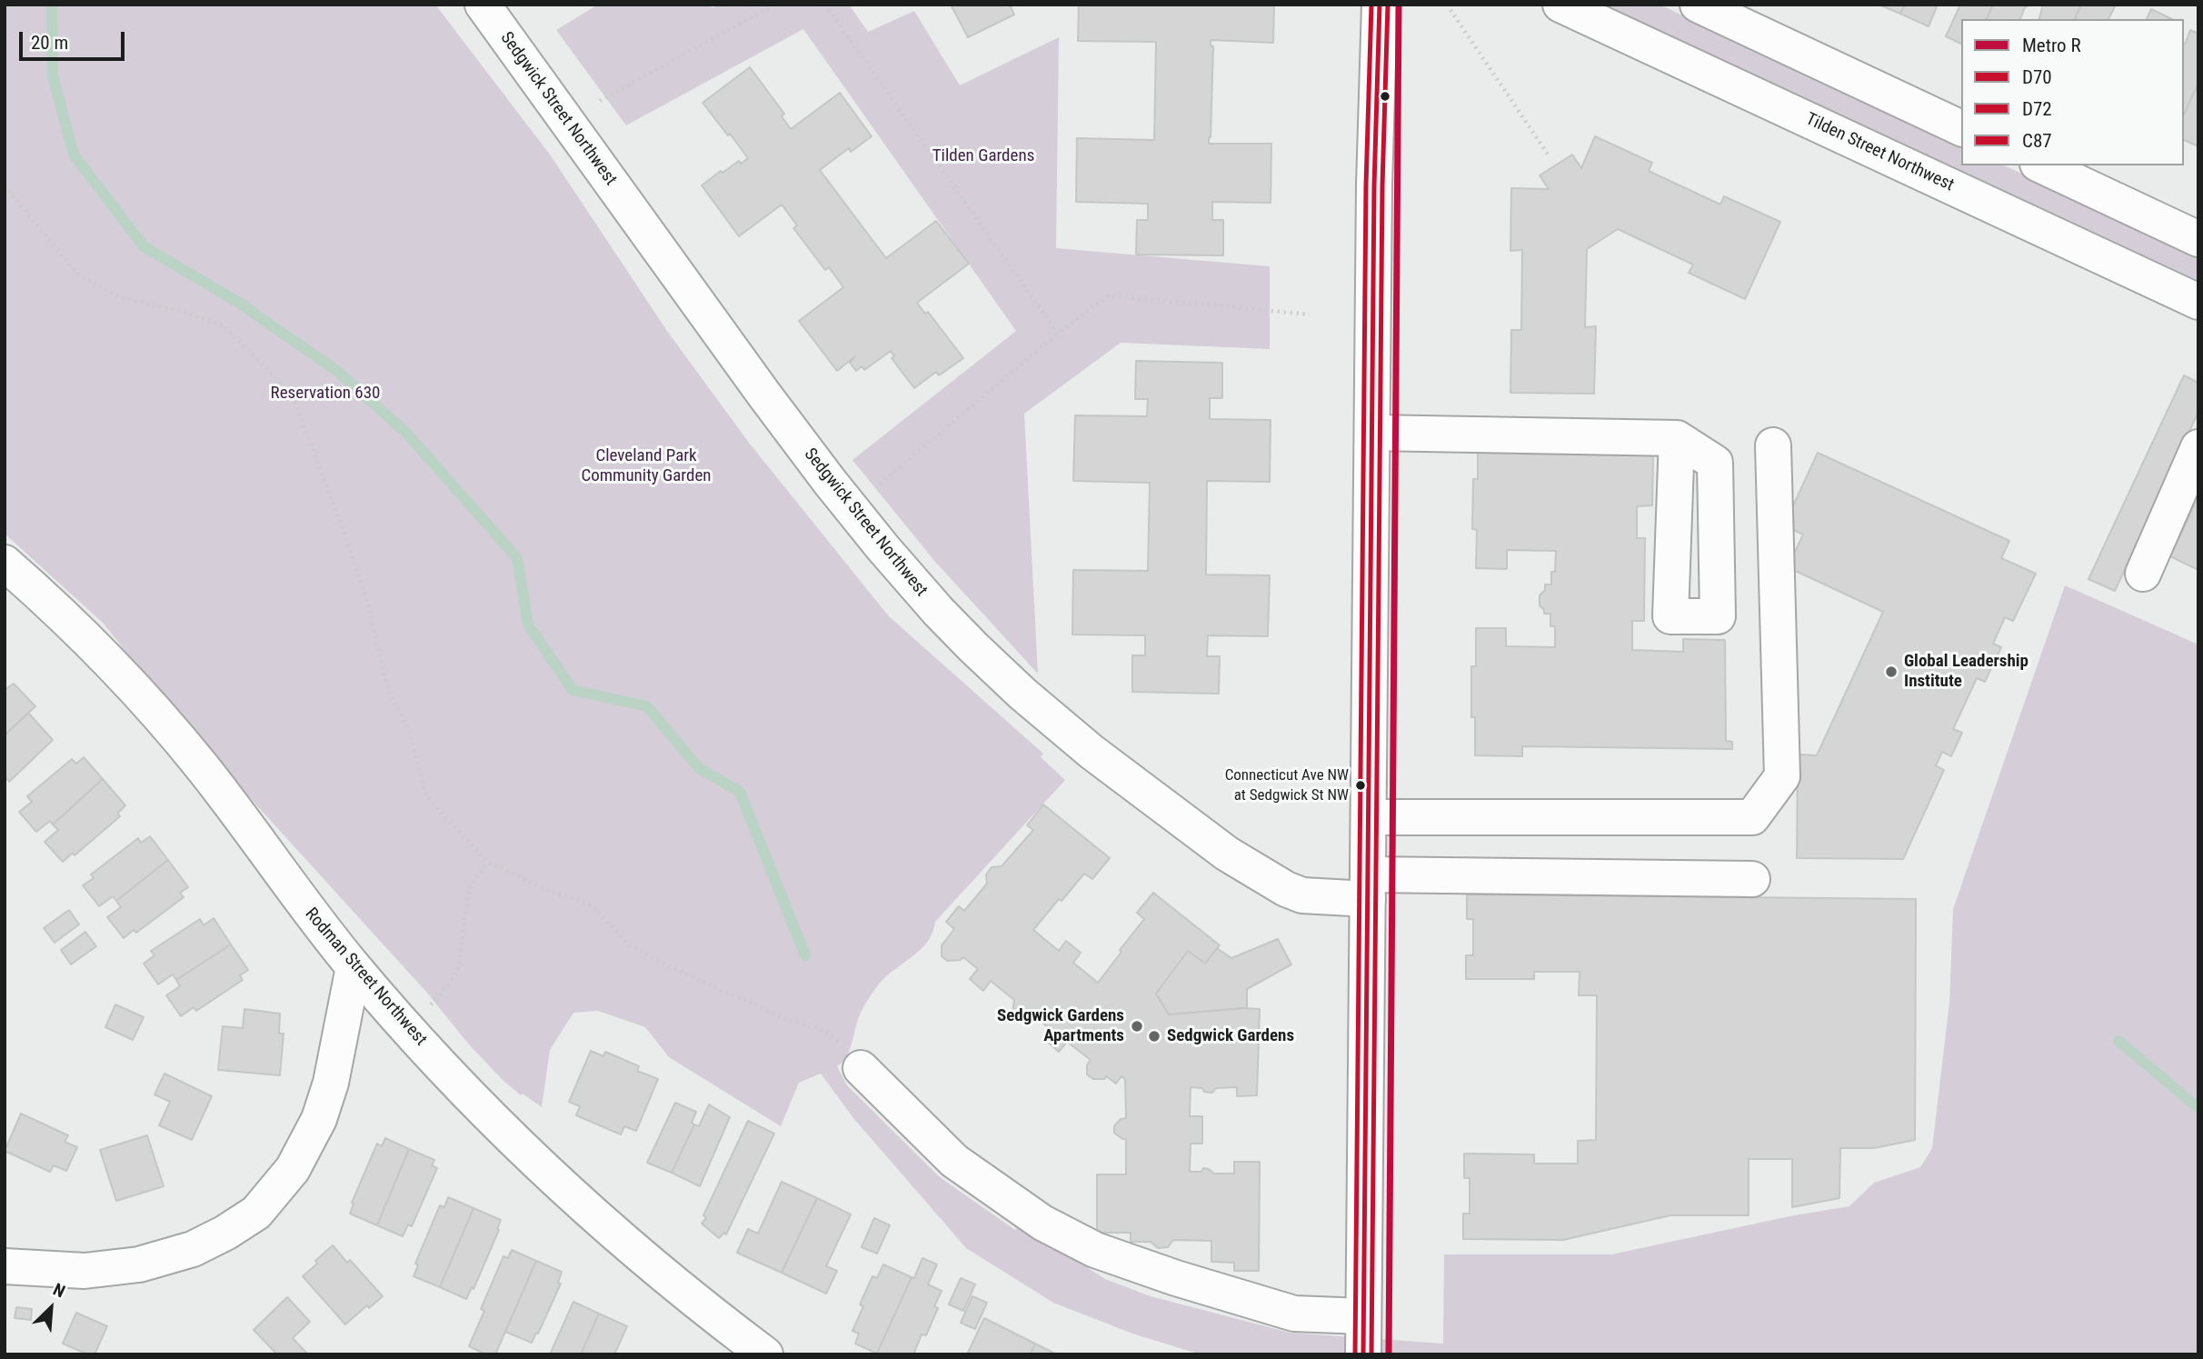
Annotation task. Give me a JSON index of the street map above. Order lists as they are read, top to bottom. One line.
{"streets":{"street":["Sedgwick Street Northwest","Tilden Street Northwest","Rodman Street Northwest"]},"parks":["Tilden Gardens","Reservation 630","Cleveland Park Community Garden"],"places":["Global Leadership Institute","Connecticut Ave NW at Sedgwick St NW","Sedgwick Gardens Apartments","Sedgwick Gardens"],"lines":["metro line R","transit line D70","transit line D72","transit line C87"],"legend":["Metro R","D70","D72","C87"],"scale_bar":"20 m","north":"top right"}
